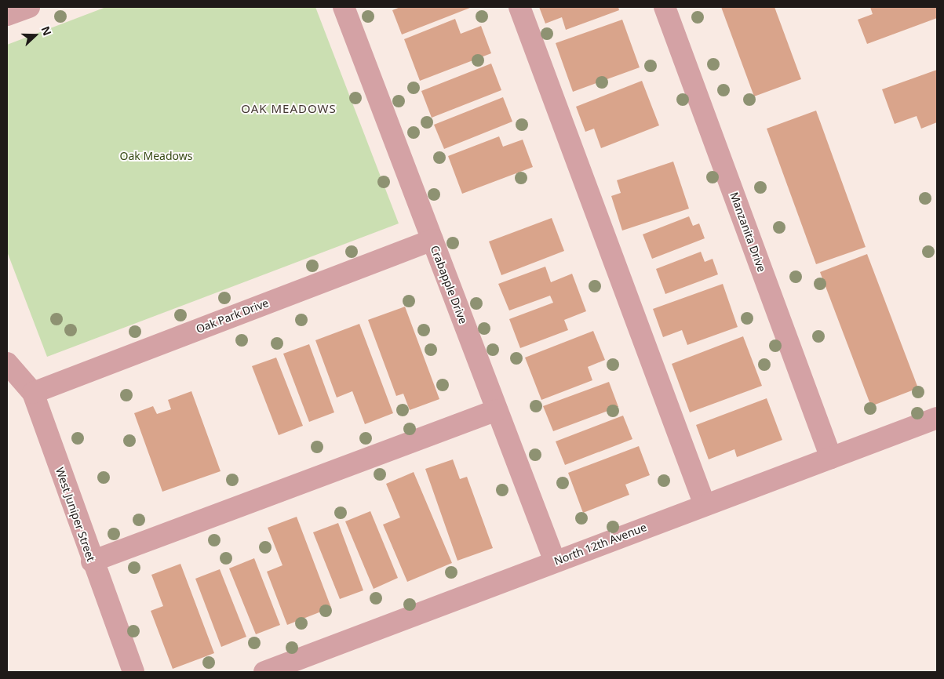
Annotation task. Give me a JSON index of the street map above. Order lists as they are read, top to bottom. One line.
{"streets":{"street":["Manzanita Drive","Crabapple Drive","Oak Park Drive","West Juniper Street","North 12th Avenue"]},"crossings":[["Manzanita Drive","North 12th Avenue"],["Crabapple Drive","Oak Park Drive"],["Crabapple Drive","North 12th Avenue"],["Oak Park Drive","West Juniper Street"]],"districts":["OAK MEADOWS"],"parks":["Oak Meadows"],"north":"right"}
